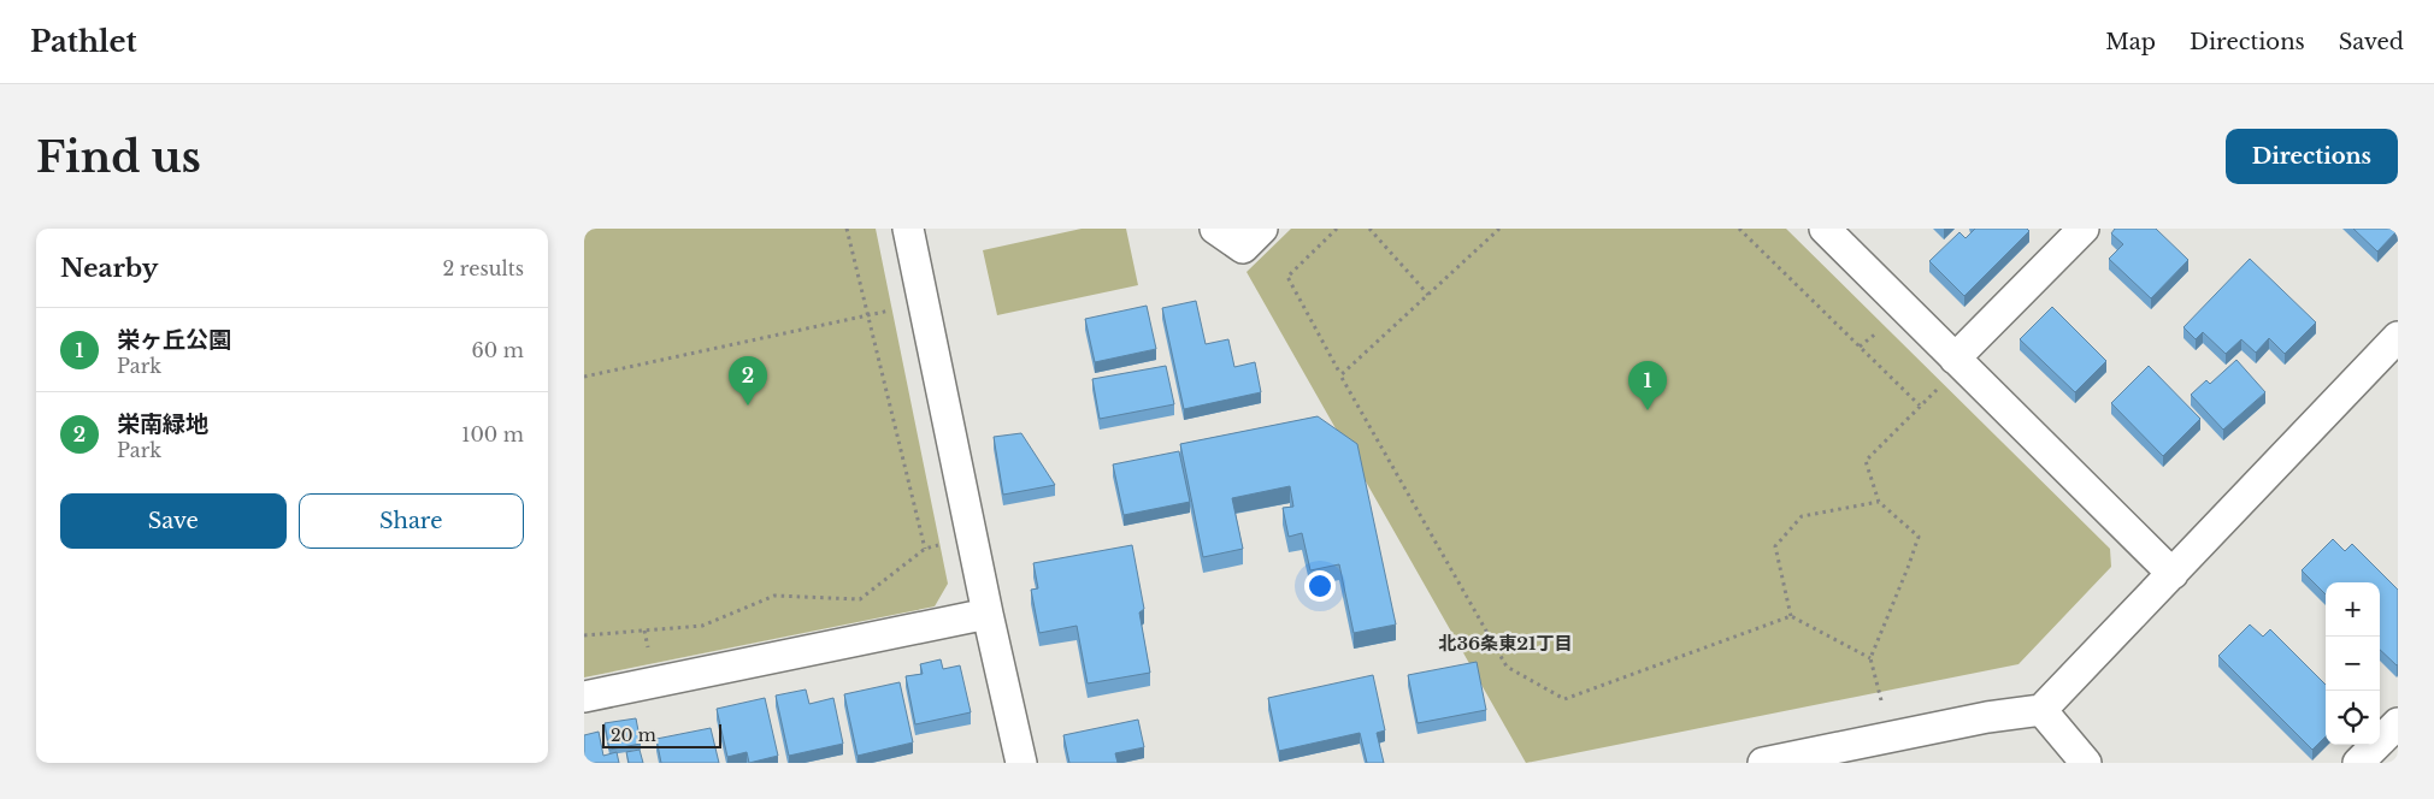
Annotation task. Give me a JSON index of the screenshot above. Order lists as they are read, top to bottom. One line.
{"districts":["北36条東21丁目"],"scale_bar":"20 m","page":{"header":"Pathlet","nav":["Map","Directions","Saved"],"buttons":["Directions",["Save","Share"]],"title":"Find us","heading":["Nearby","2 results"],"list":[{"mark":"1","name":"栄ヶ丘公園","note":"Park","value":"60 m"},{"mark":"2","name":"栄南緑地","note":"Park","value":"100 m"}],"pins":["2","1"],"map_buttons":["+","−"],"scale":"20 m"}}
